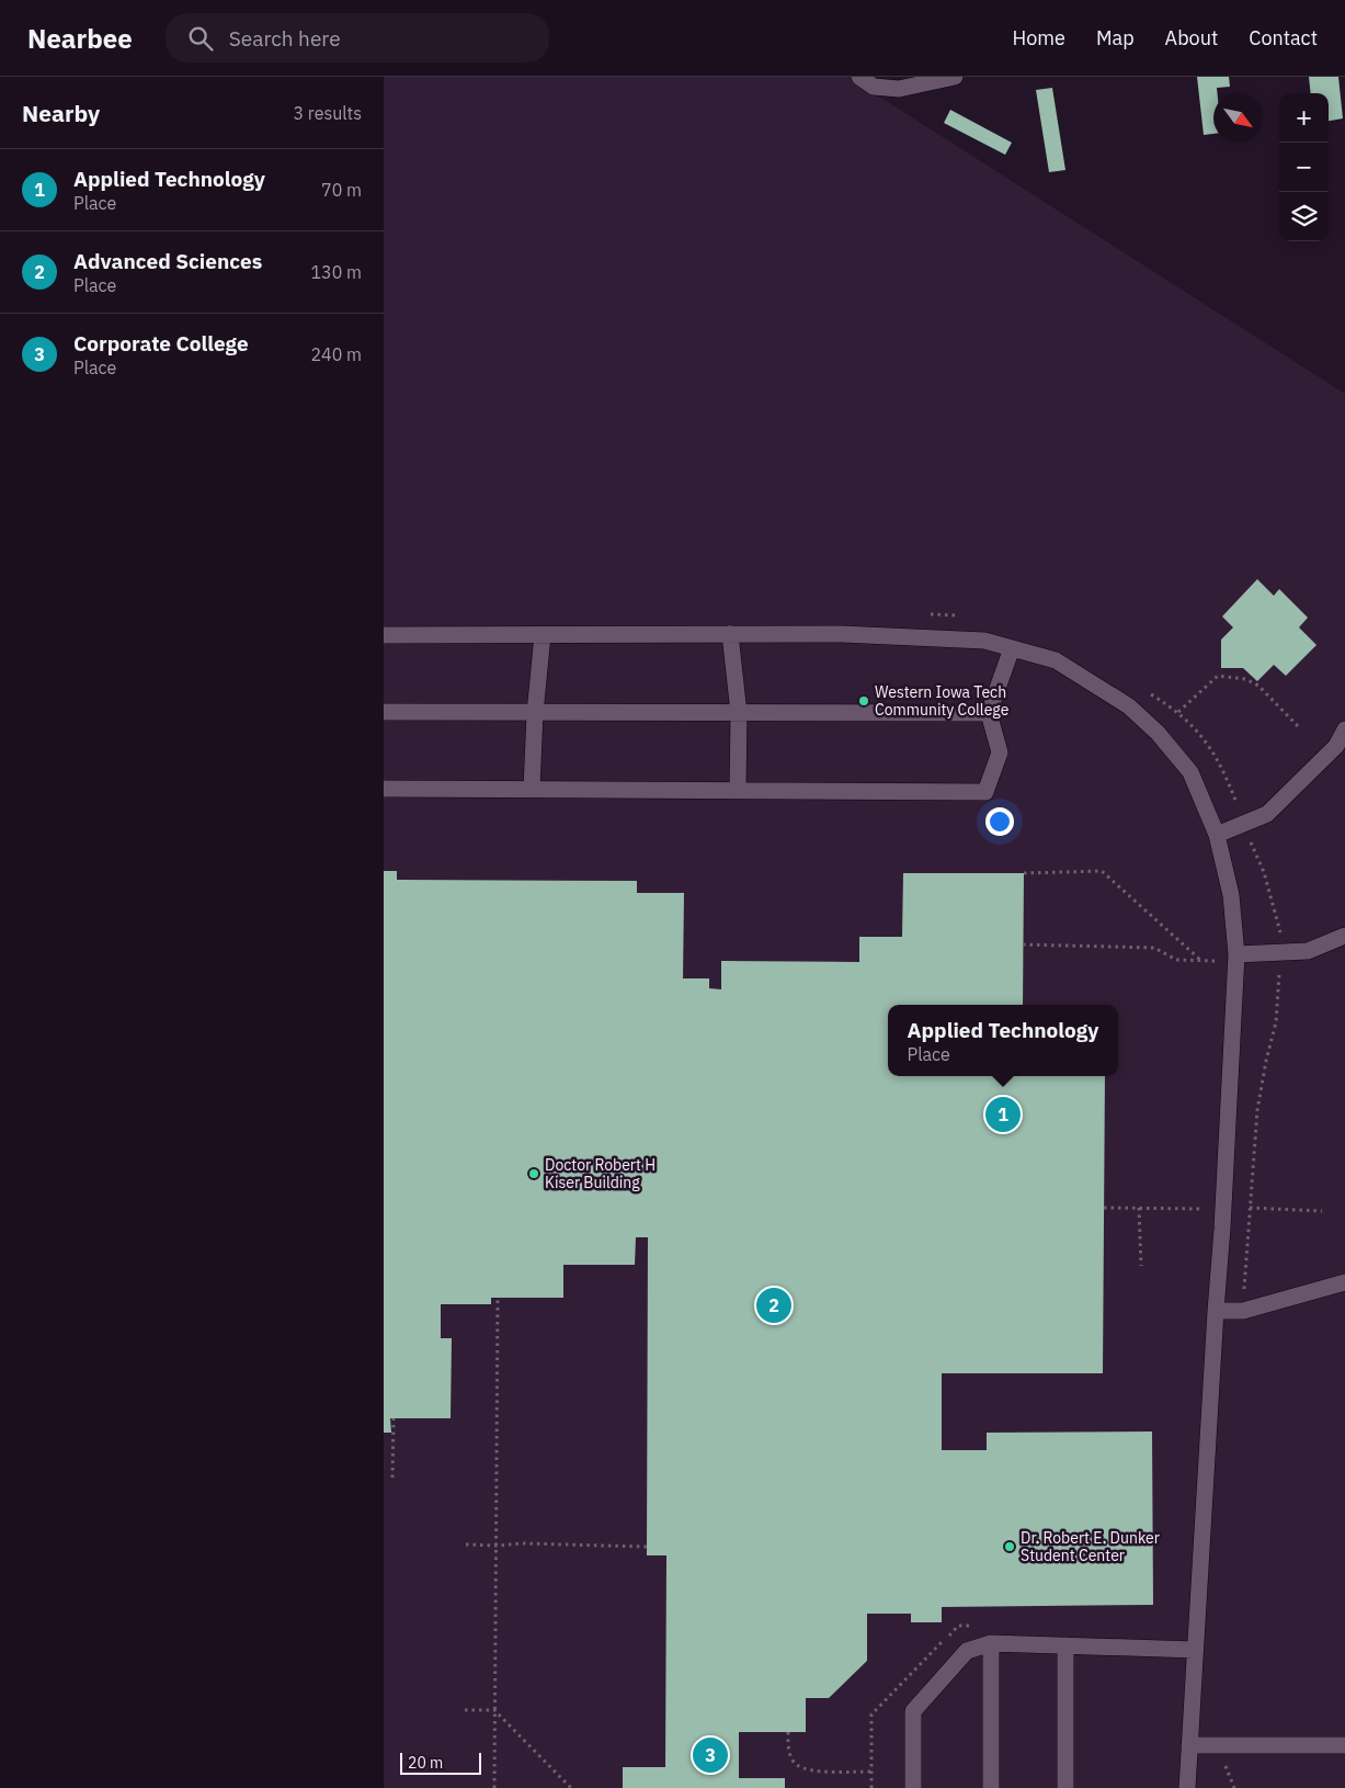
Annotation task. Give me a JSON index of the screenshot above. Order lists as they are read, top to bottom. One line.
{"places":["Western Iowa Tech Community College","Doctor Robert H Kiser Building","Dr. Robert E. Dunker Student Center"],"scale_bar":"20 m","north":"bottom right","page":{"header":"Nearbee","search":"Search here","nav":["Home","Map","About","Contact"],"heading":["Nearby","3 results"],"map_buttons":["+","−"],"list":[{"mark":"1","name":"Applied Technology","note":"Place","value":"70 m"},{"mark":"2","name":"Advanced Sciences","note":"Place","value":"130 m"},{"mark":"3","name":"Corporate College","note":"Place","value":"240 m"}],"popup":["Applied Technology","Place"],"pins":["1","2","3"],"scale":"20 m"}}
